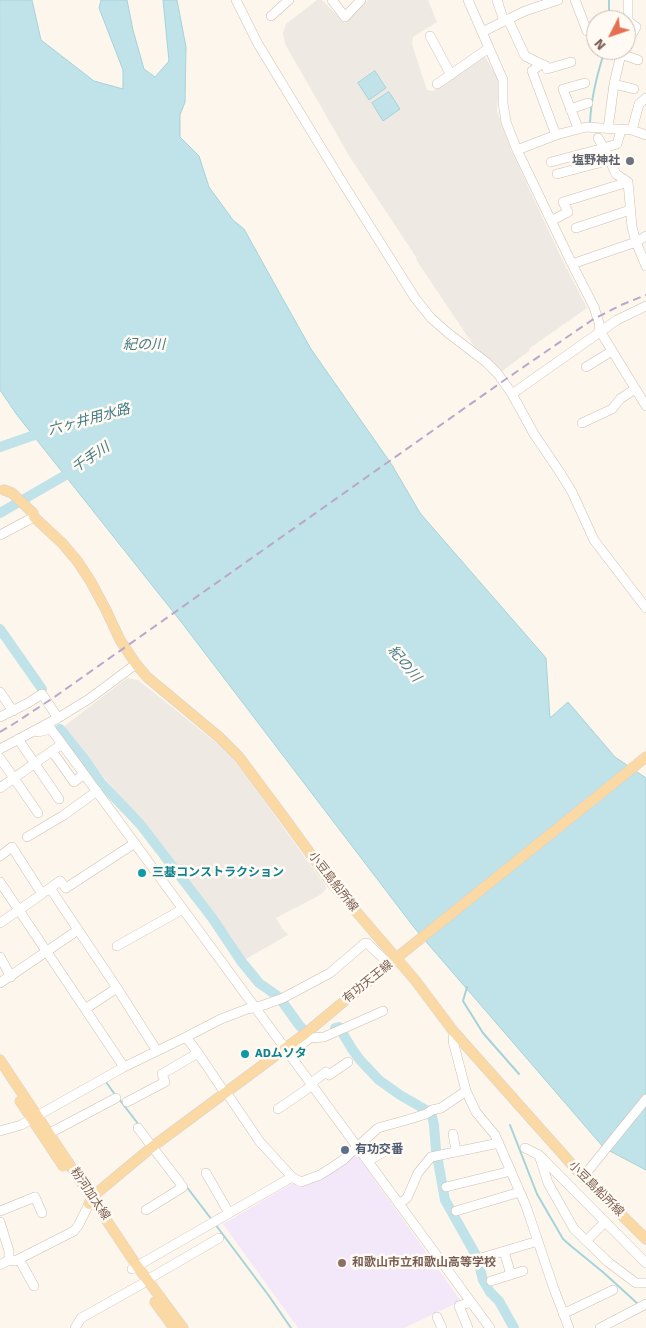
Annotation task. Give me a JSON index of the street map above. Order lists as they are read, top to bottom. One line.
{"streets":{"main road":["小豆島船所線","有功天王線","粉河加太線"]},"crossings":[["小豆島船所線","有功天王線"],["有功天王線","粉河加太線"]],"water":["紀の川","六ヶ井用水路","千手川"],"places":["塩野神社","三基コンストラクション","ADムソタ","有功交番","和歌山市立和歌山高等学校"],"north":"bottom left"}
